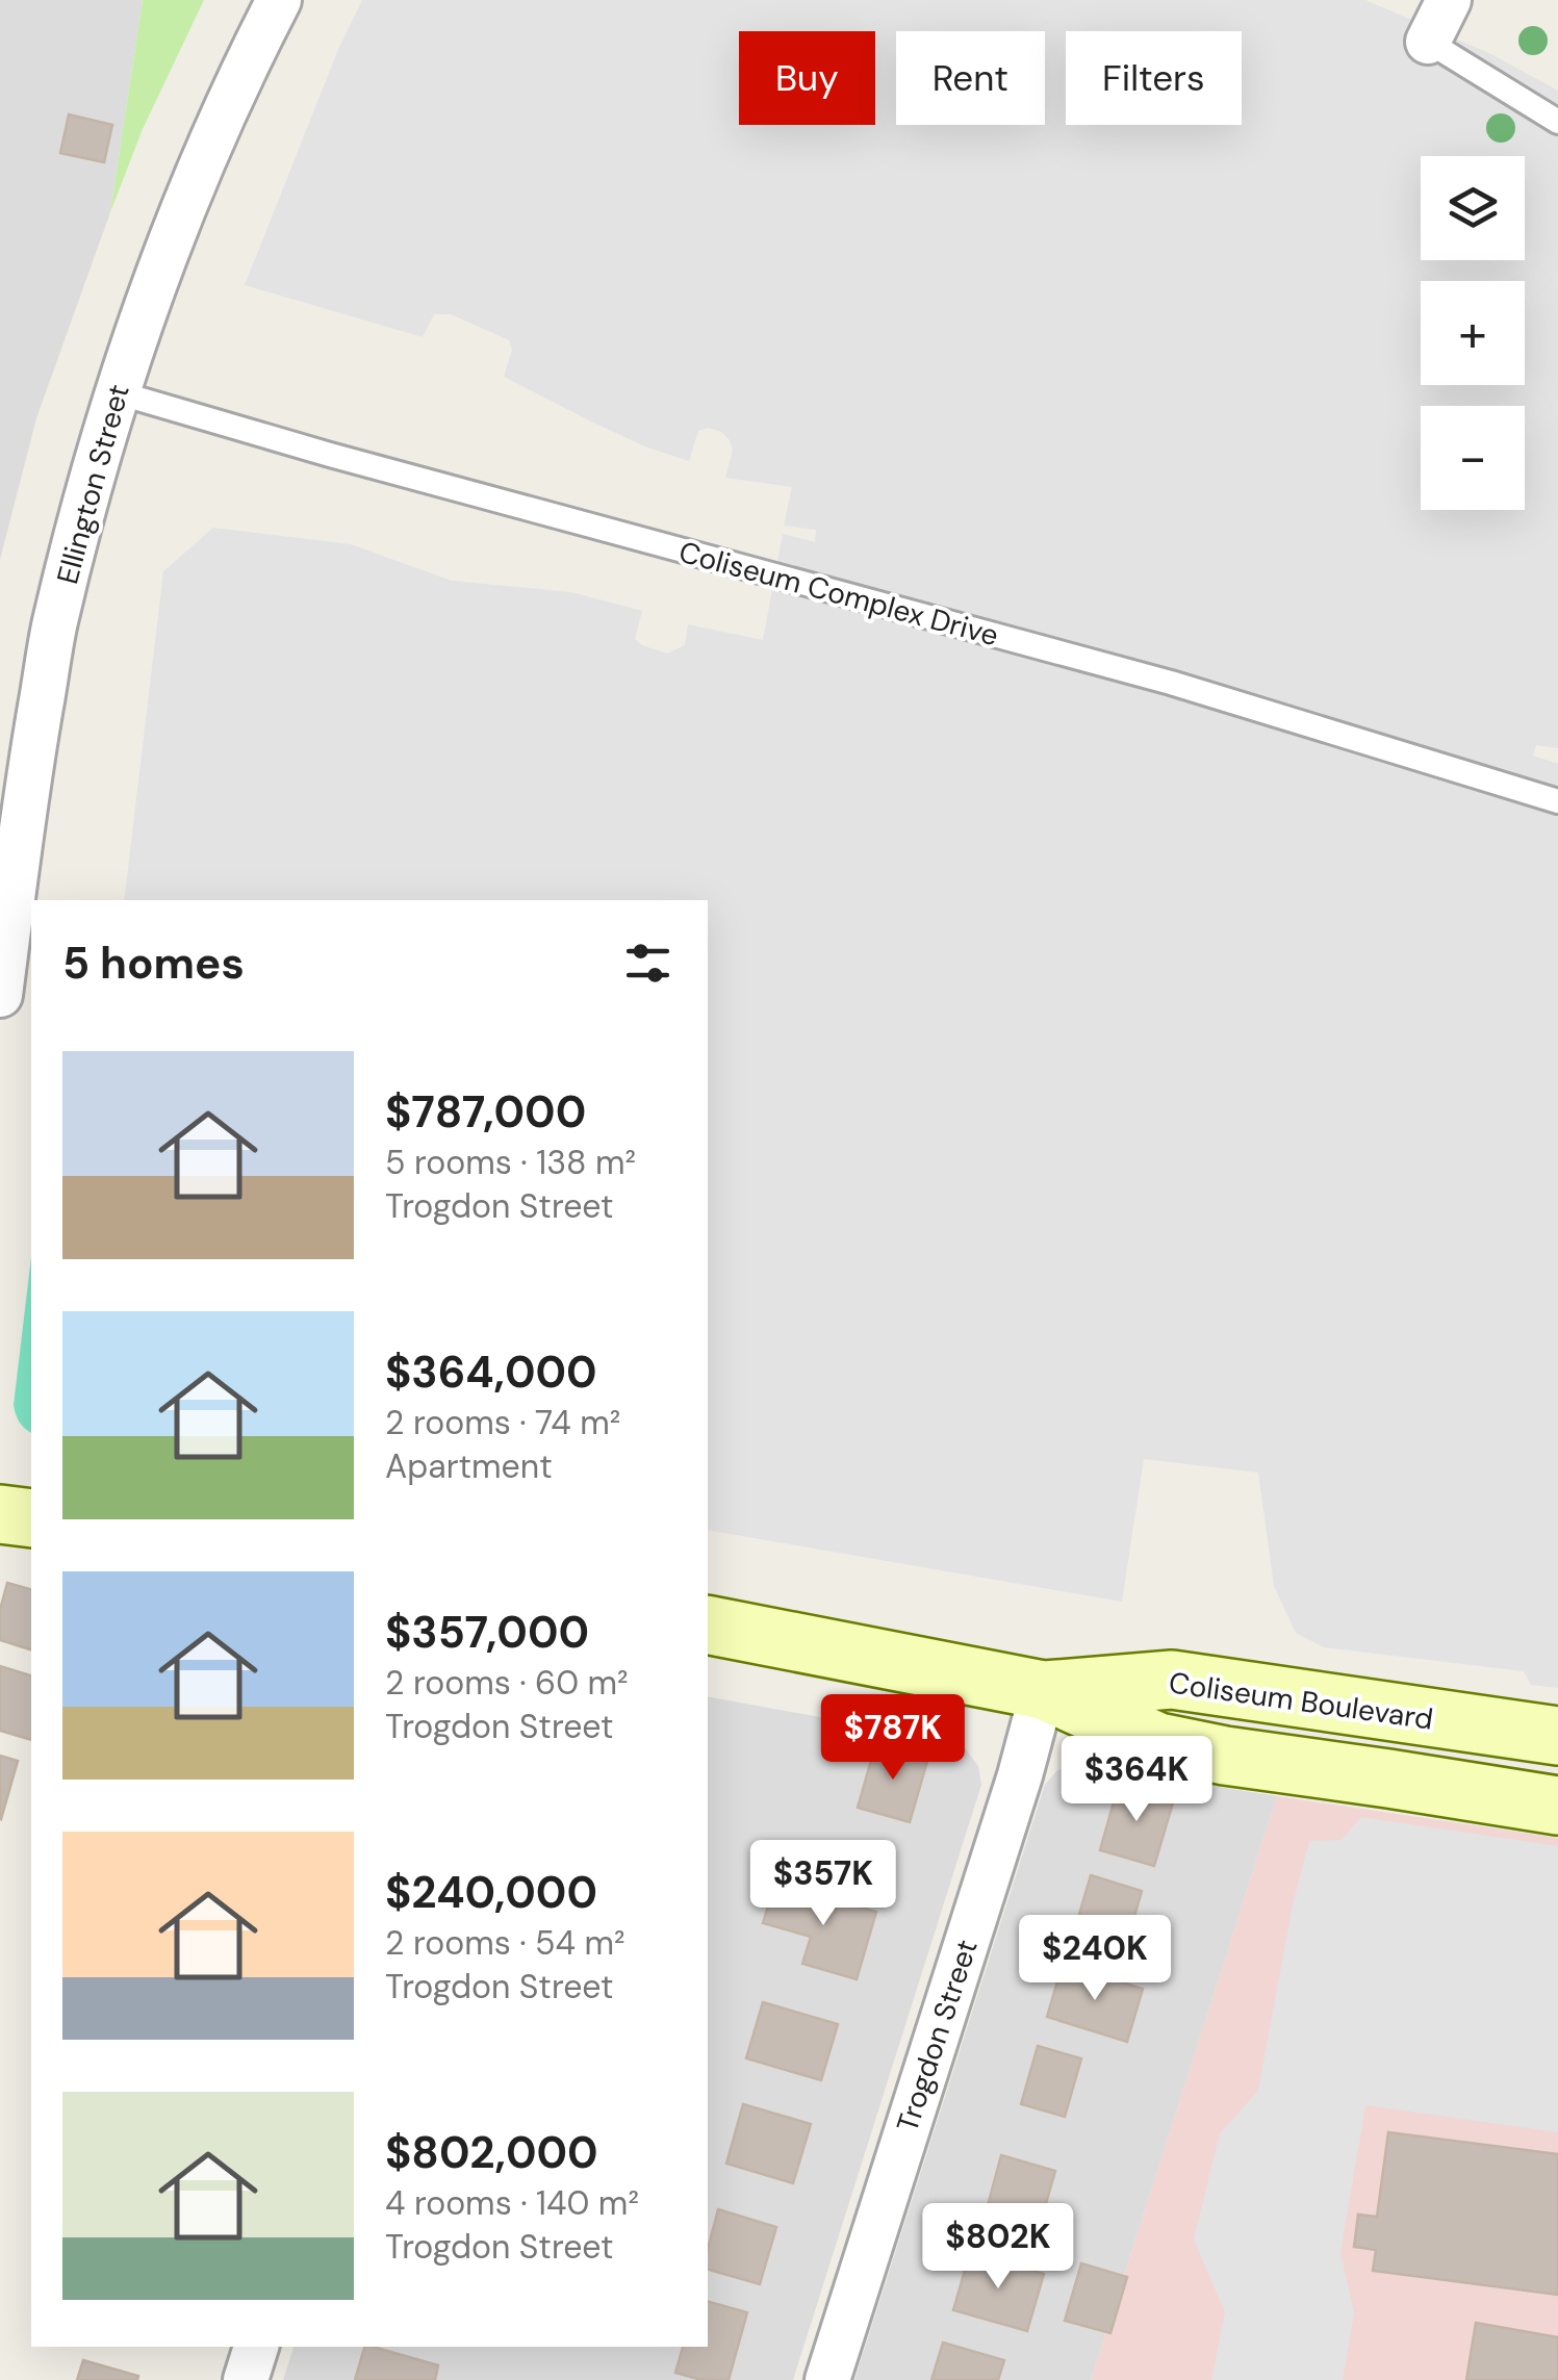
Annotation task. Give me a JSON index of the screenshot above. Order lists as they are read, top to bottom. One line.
{"streets":{"main road":["Coliseum Boulevard"],"street":["Ellington Street","Trogdon Street"],"lane":["Coliseum Complex Drive"]},"crossings":[["Ellington Street","Coliseum Complex Drive"],["Coliseum Boulevard","Trogdon Street"]],"page":{"chip":["Buy","Rent","Filters"],"map_buttons":["+","−"],"heading":"5 homes","list":[{"name":"$787,000","note":"5 rooms · 138 m² · Trogdon Street"},{"name":"$364,000","note":"2 rooms · 74 m² · Apartment"},{"name":"$357,000","note":"2 rooms · 60 m² · Trogdon Street"},{"name":"$240,000","note":"2 rooms · 54 m² · Trogdon Street"},{"name":"$802,000","note":"4 rooms · 140 m² · Trogdon Street"}],"price":["$787K","$364K","$357K","$240K","$802K"]}}
